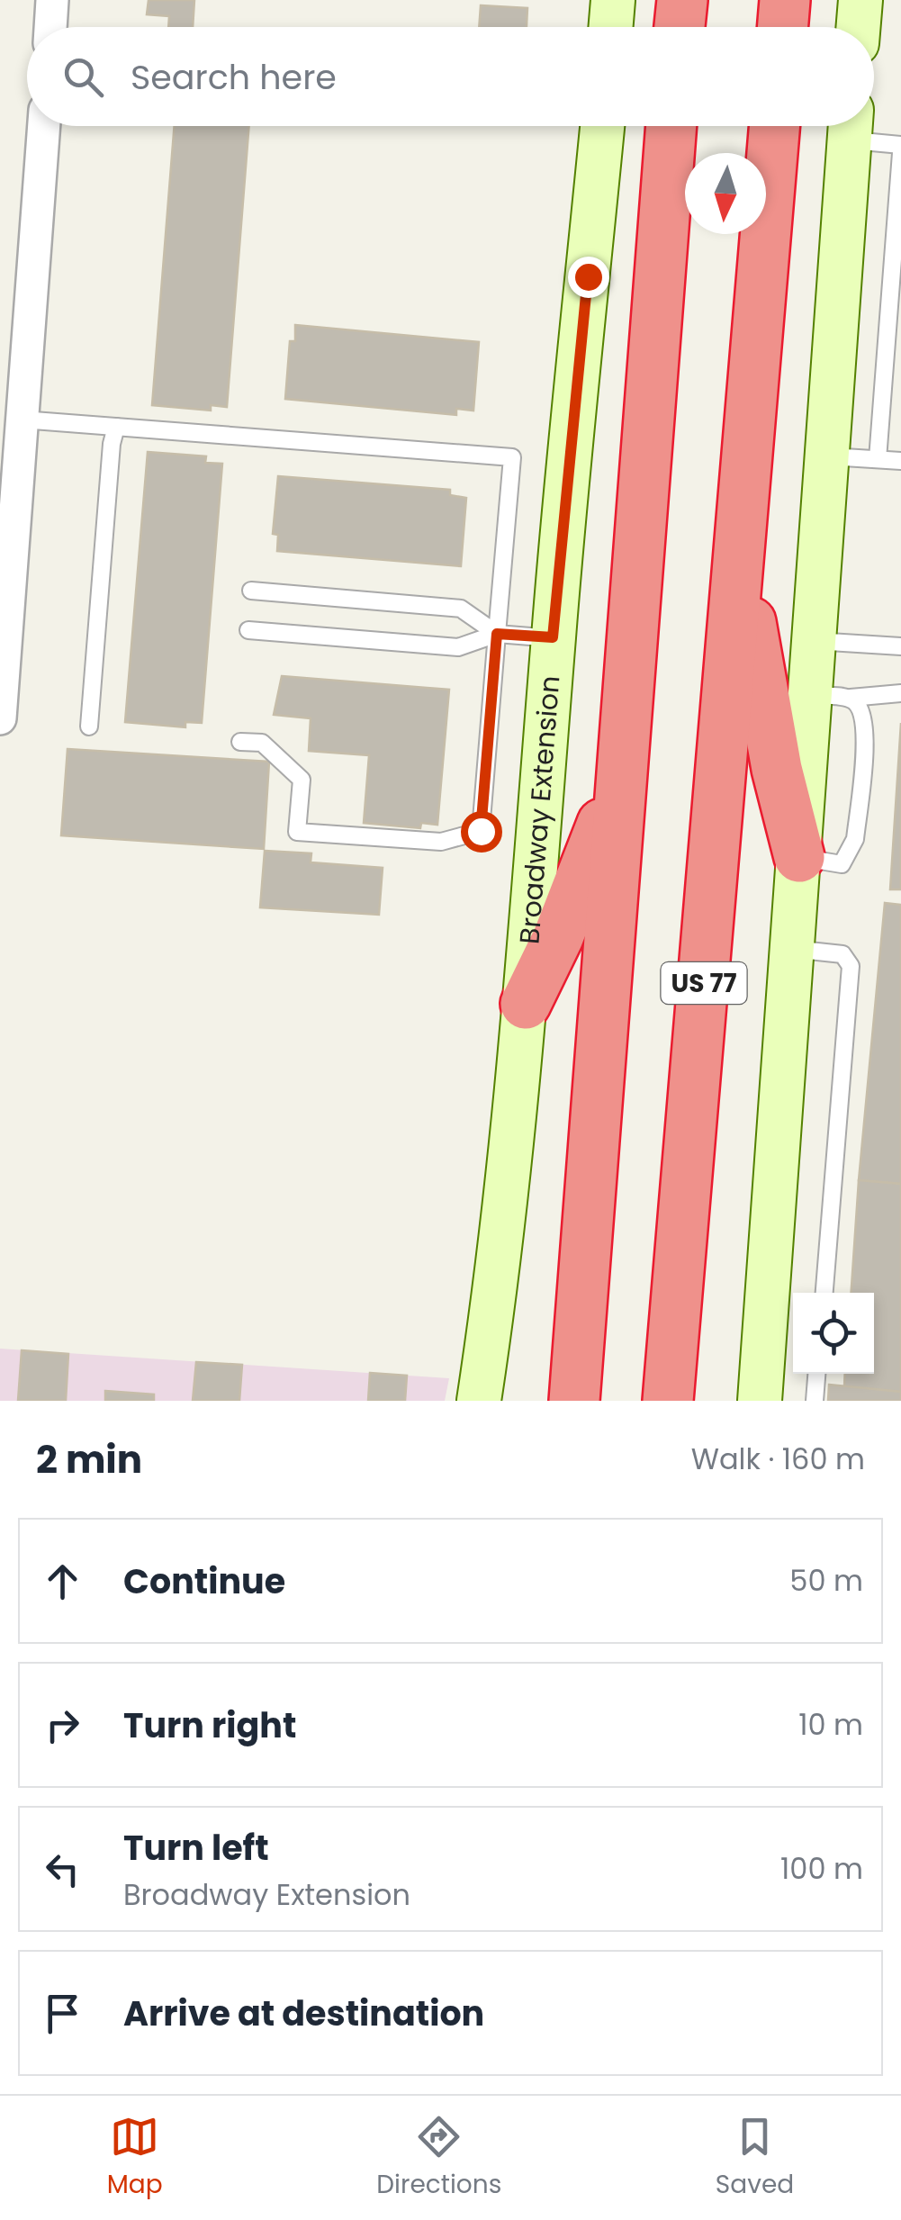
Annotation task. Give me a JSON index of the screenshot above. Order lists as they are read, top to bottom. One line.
{"streets":{"highway":["US 77"],"main road":["Broadway Extension"]},"north":"bottom","page":{"search":"Search here","heading":["2 min","Walk · 160 m"],"list":[["Continue","50 m"],["Turn right","10 m"],["Turn left","Broadway Extension","100 m"],"Arrive at destination"],"nav":["Map","Directions","Saved"]}}
